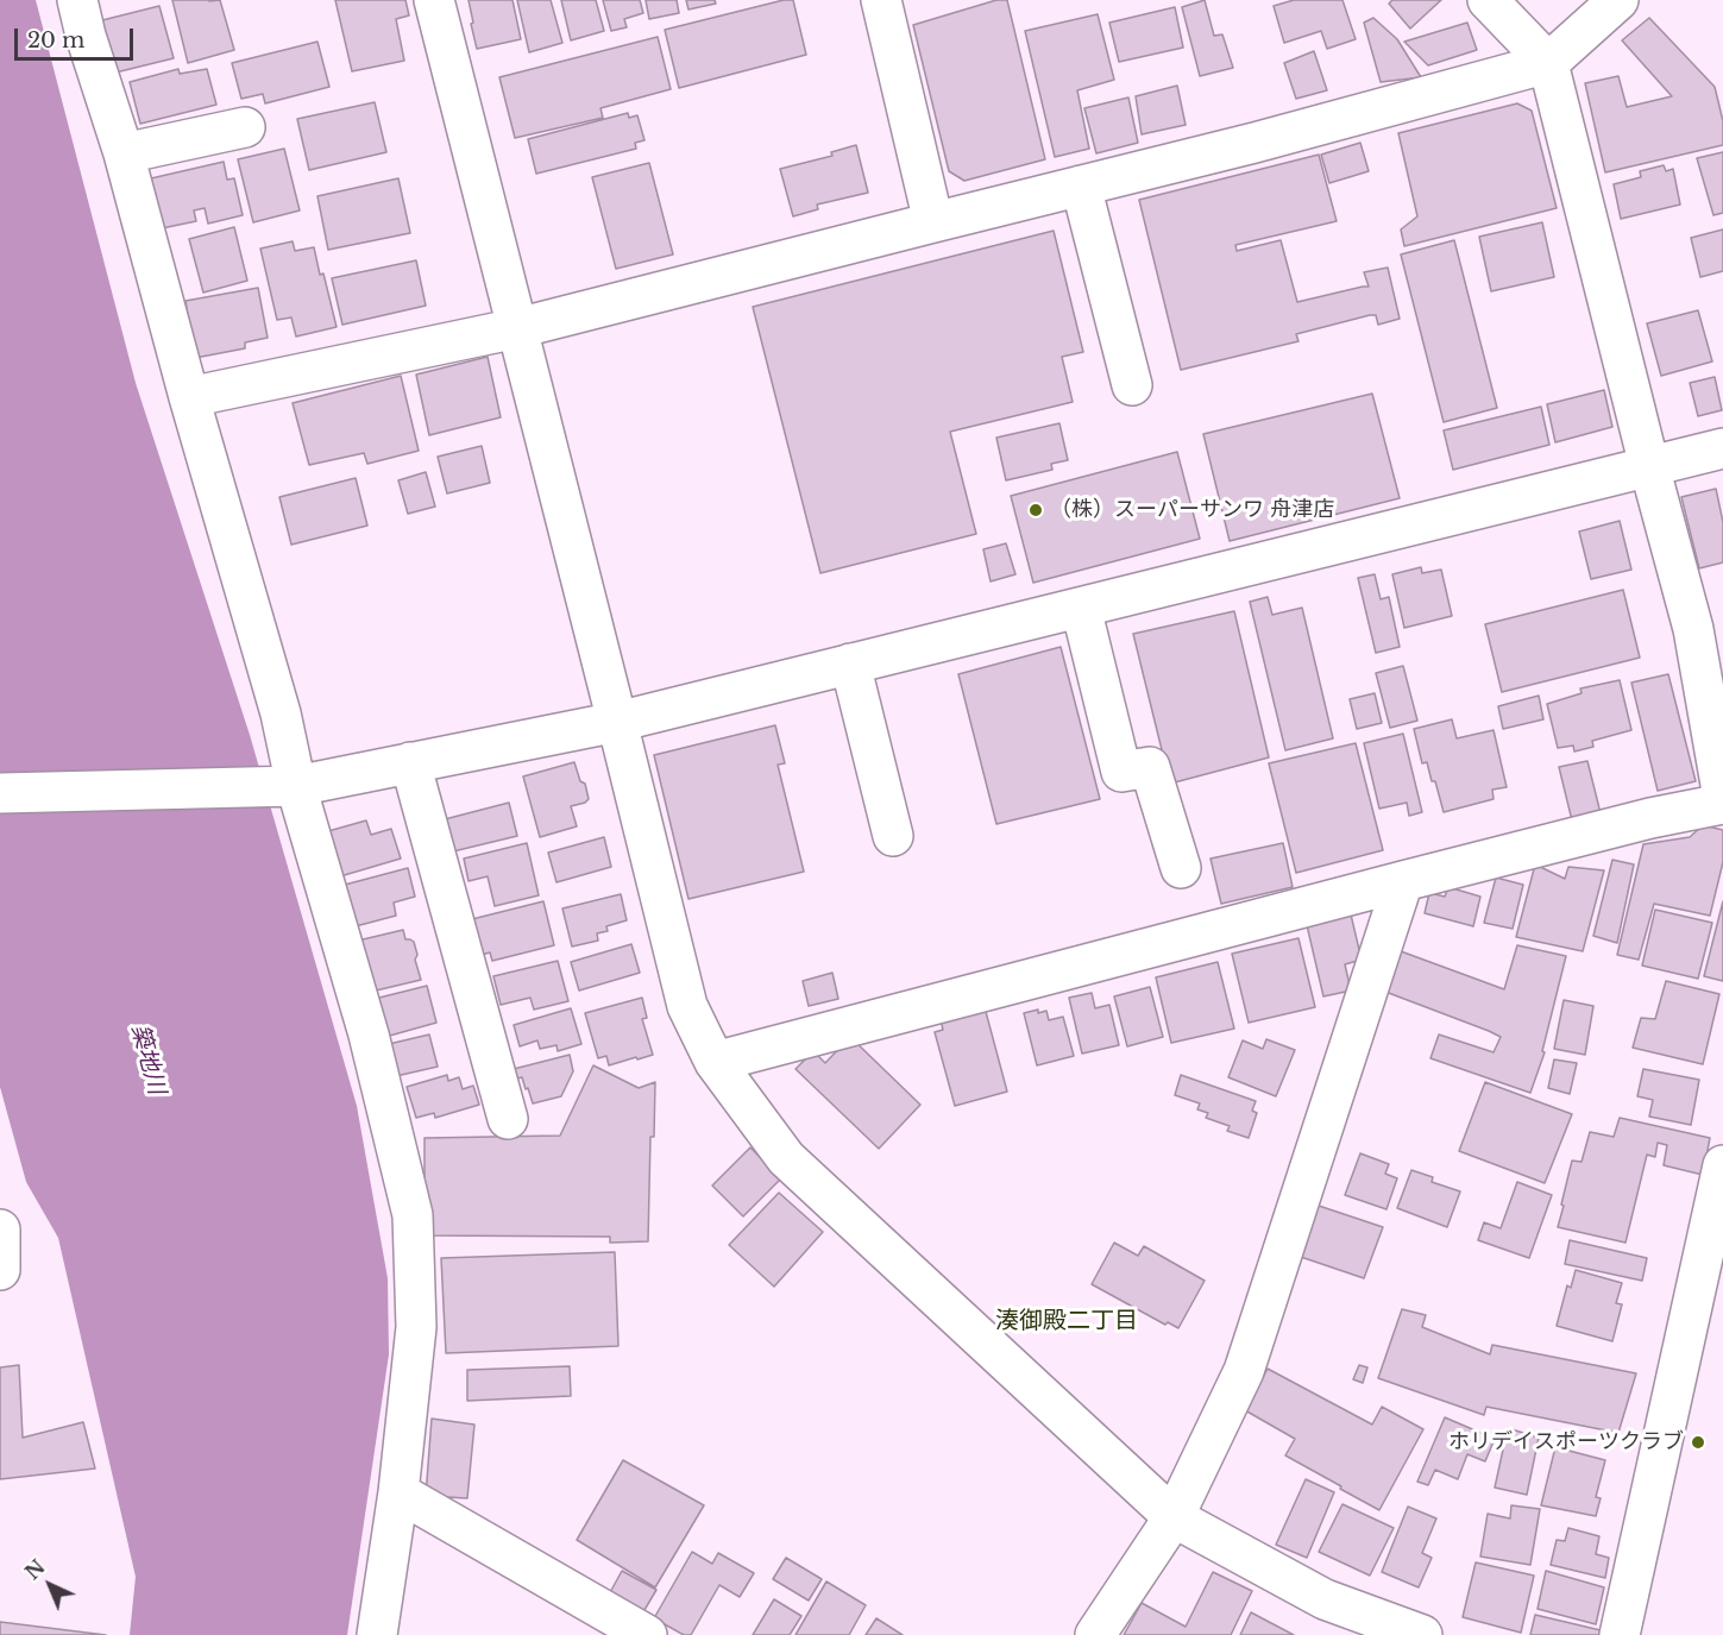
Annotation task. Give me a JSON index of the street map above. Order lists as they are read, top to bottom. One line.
{"districts":["湊御殿二丁目"],"water":["築地川"],"places":["（株）スーパーサンワ 舟津店","ホリデイスポーツクラブ"],"scale_bar":"20 m","north":"top left"}
